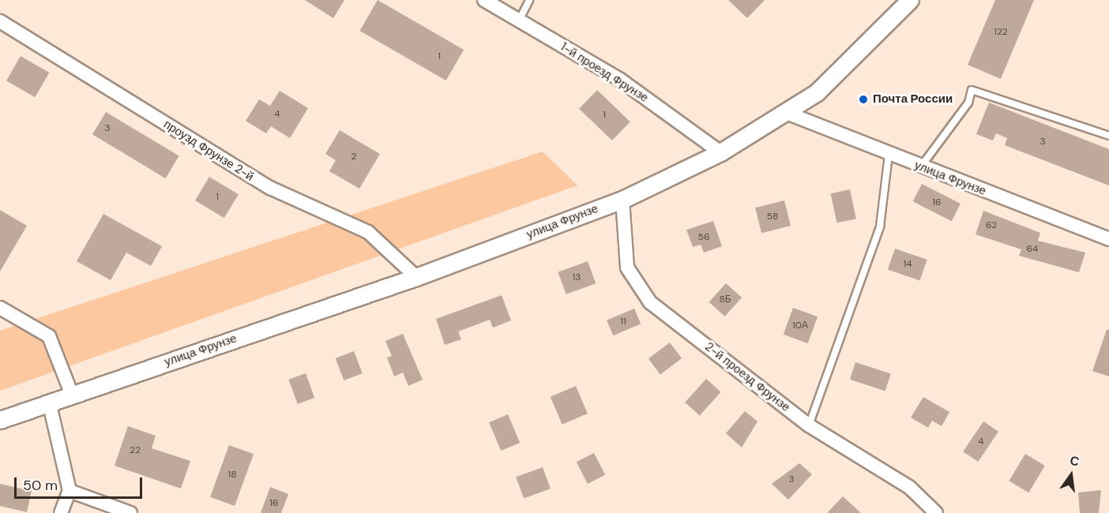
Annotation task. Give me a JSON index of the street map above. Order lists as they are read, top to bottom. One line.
{"streets":{"street":["1-й проезд Фрунзе","проузд Фрунзе 2-й","улица Фрунзе","2-й проезд Фрунзе"]},"crossings":[["1-й проезд Фрунзе","улица Фрунзе"],["проузд Фрунзе 2-й","улица Фрунзе"],["улица Фрунзе","2-й проезд Фрунзе"]],"places":["Почта России"],"house_numbers":["122","1","4","1","3","3","2","1","16","58","62","56","64","14","13","8Б","11","10А","4","22","18","3","16"],"scale_bar":"50 m","north":"top"}
